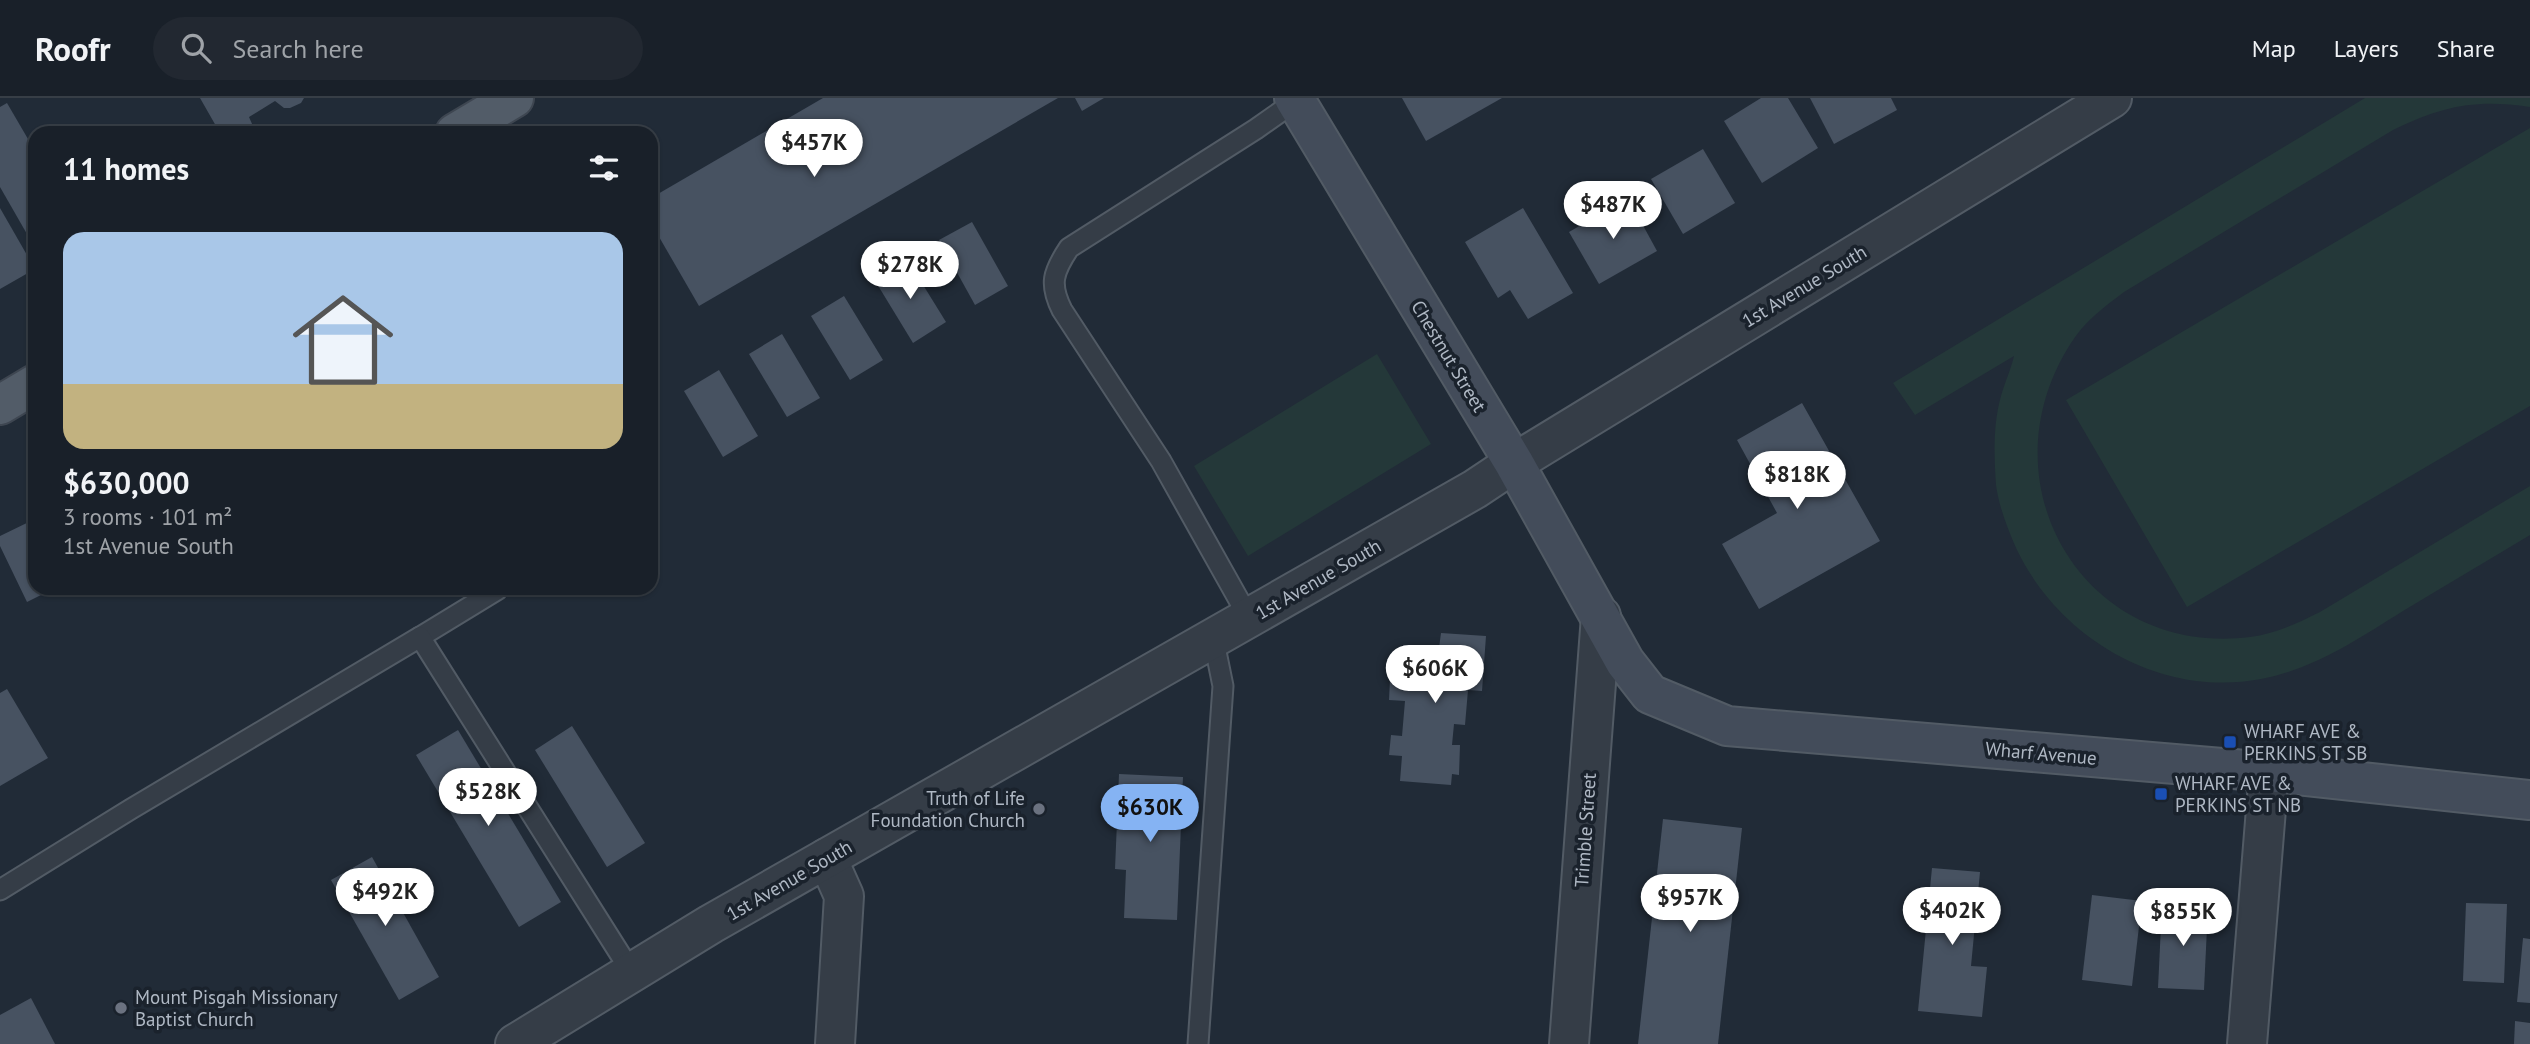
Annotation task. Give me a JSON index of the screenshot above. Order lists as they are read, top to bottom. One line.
{"streets":{"street":["1st Avenue South","Chestnut Street","Wharf Avenue","Trimble Street"]},"crossings":[["1st Avenue South","Chestnut Street"],["Chestnut Street","Wharf Avenue"],["Chestnut Street","Trimble Street"],["Wharf Avenue","Trimble Street"]],"places":{"transit":["WHARF AVE & PERKINS ST SB","WHARF AVE & PERKINS ST NB"],"other":["Truth of Life Foundation Church","Mount Pisgah Missionary Baptist Church"]},"page":{"header":"Roofr","search":"Search here","nav":["Map","Layers","Share"],"price":["$457K","$487K","$278K","$818K","$606K","$528K","$630K","$492K","$957K","$402K","$855K"],"heading":"11 homes","list":[{"name":"$630,000","note":"3 rooms · 101 m² · 1st Avenue South"}]}}
